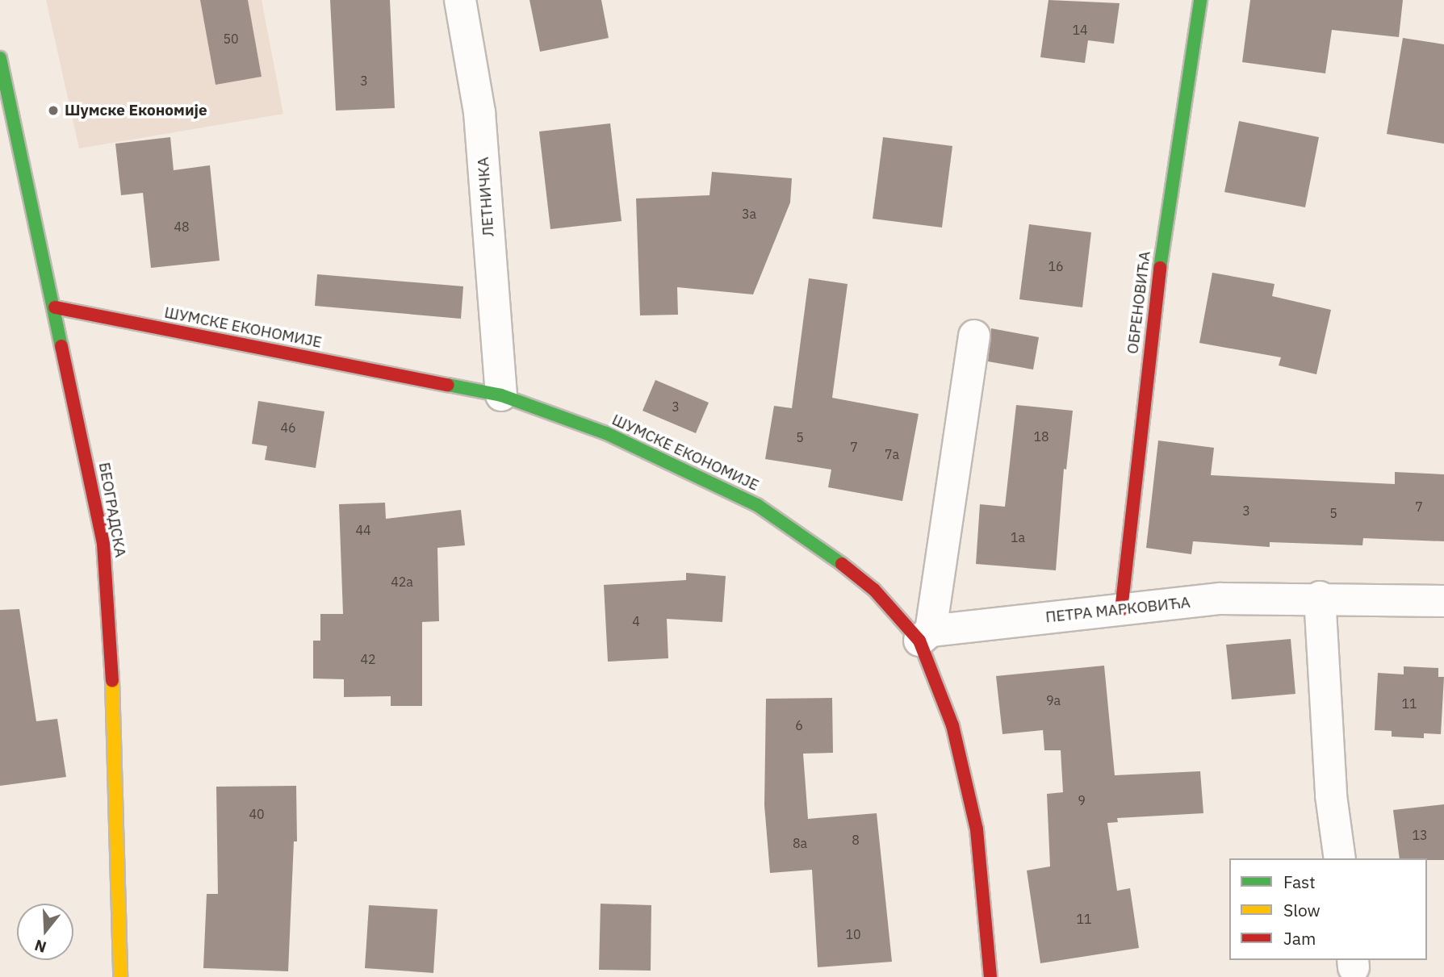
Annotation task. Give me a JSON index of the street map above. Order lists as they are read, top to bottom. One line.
{"streets":{"street":["ЛЕТНИЧКА","ОБРЕНОВИЋА","ШУМСКЕ ЕКОНОМИЈЕ","БЕОГРАДСКА","ПЕТРА МАРКОВИЋА"]},"crossings":[["ЛЕТНИЧКА","ШУМСКЕ ЕКОНОМИЈЕ"],["ОБРЕНОВИЋА","ПЕТРА МАРКОВИЋА"],["ШУМСКЕ ЕКОНОМИЈЕ","БЕОГРАДСКА"],["ШУМСКЕ ЕКОНОМИЈЕ","ПЕТРА МАРКОВИЋА"]],"places":["Шумске Економије"],"house_numbers":["14","50","3","3a","48","16","3","46","18","5","7","7a","7","3","5","44","1a","42a","4","42","9a","11","6","9","40","13","8","8a","11","10"],"legend":["Fast","Slow","Jam"],"north":"bottom"}
